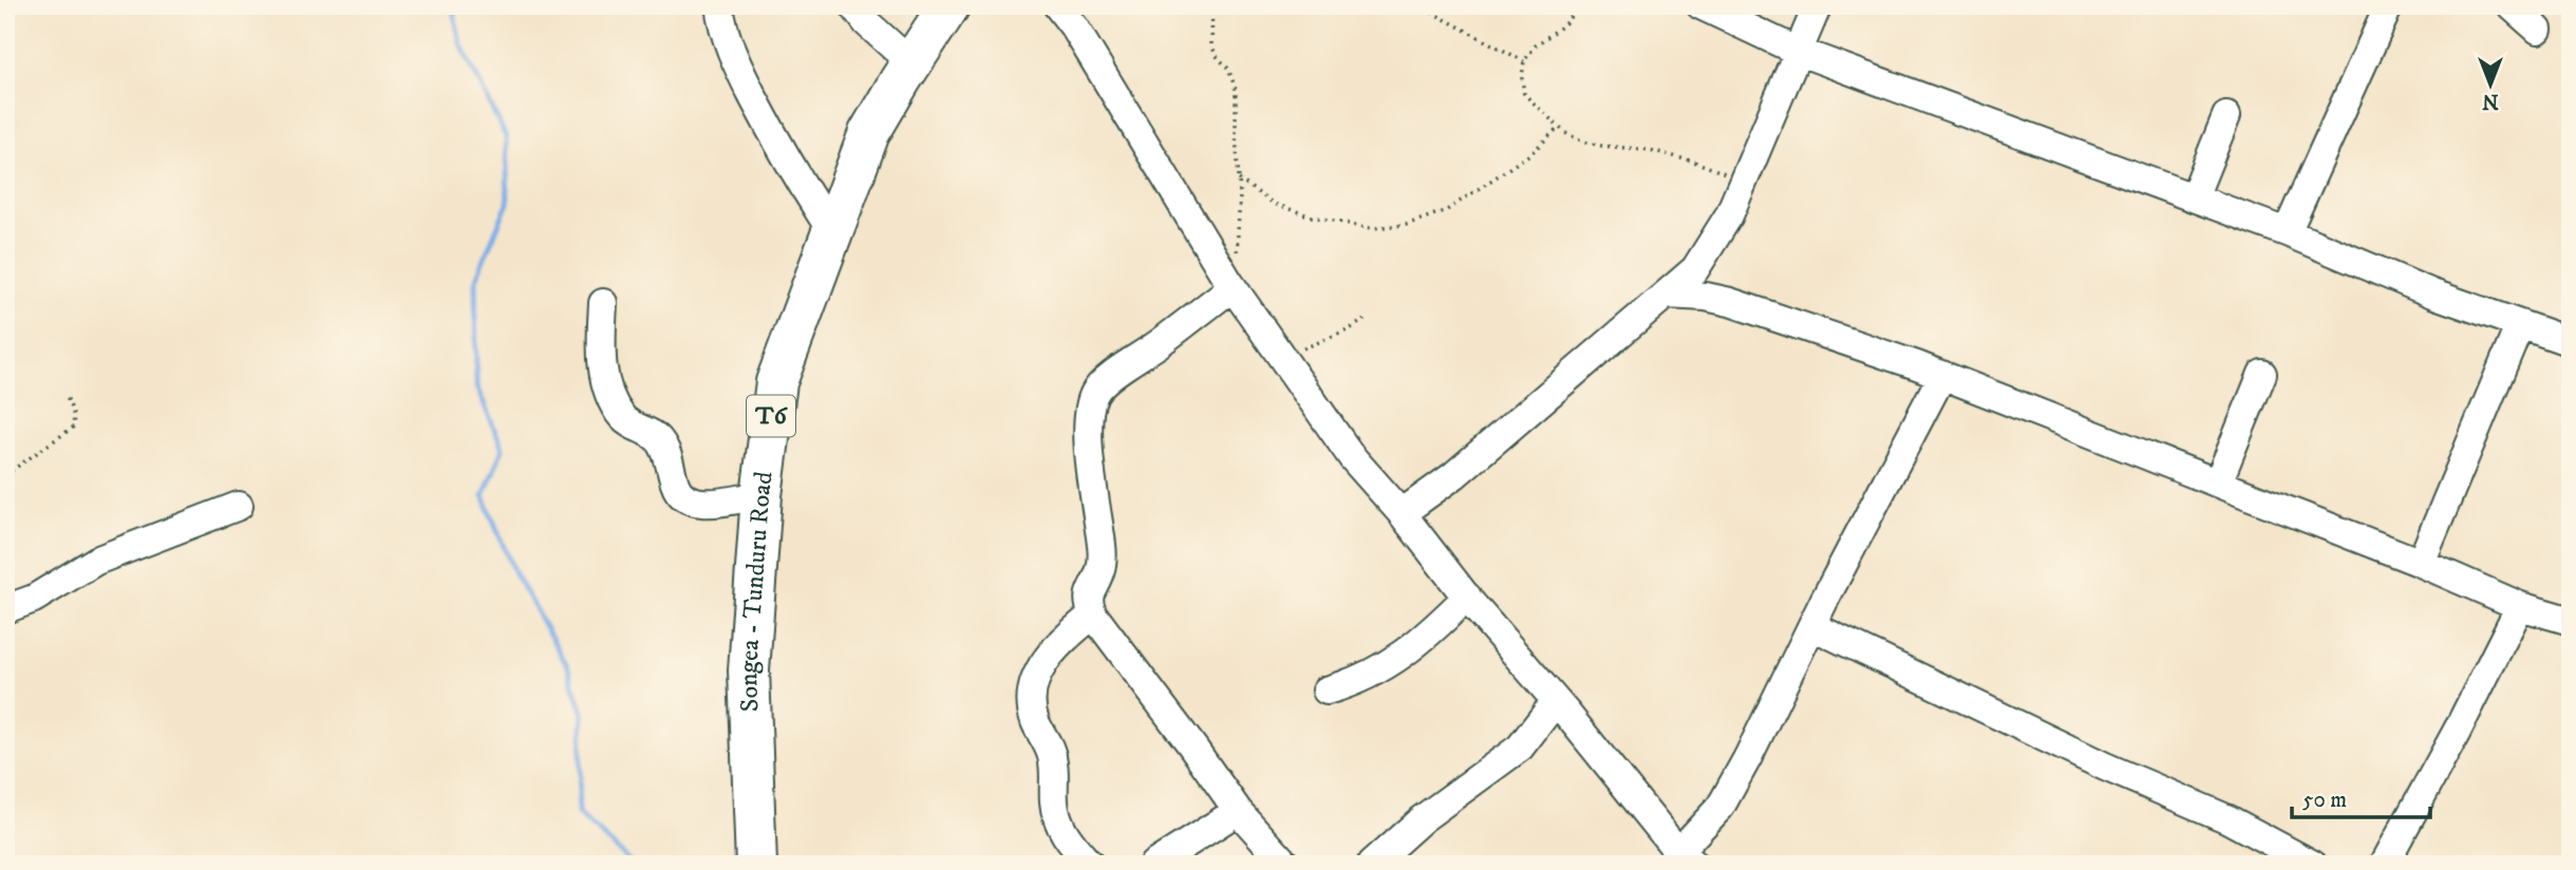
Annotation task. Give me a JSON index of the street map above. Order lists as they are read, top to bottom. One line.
{"streets":{"highway":["T6","Songea - Tunduru Road"]},"scale_bar":"50 m","north":"bottom"}
